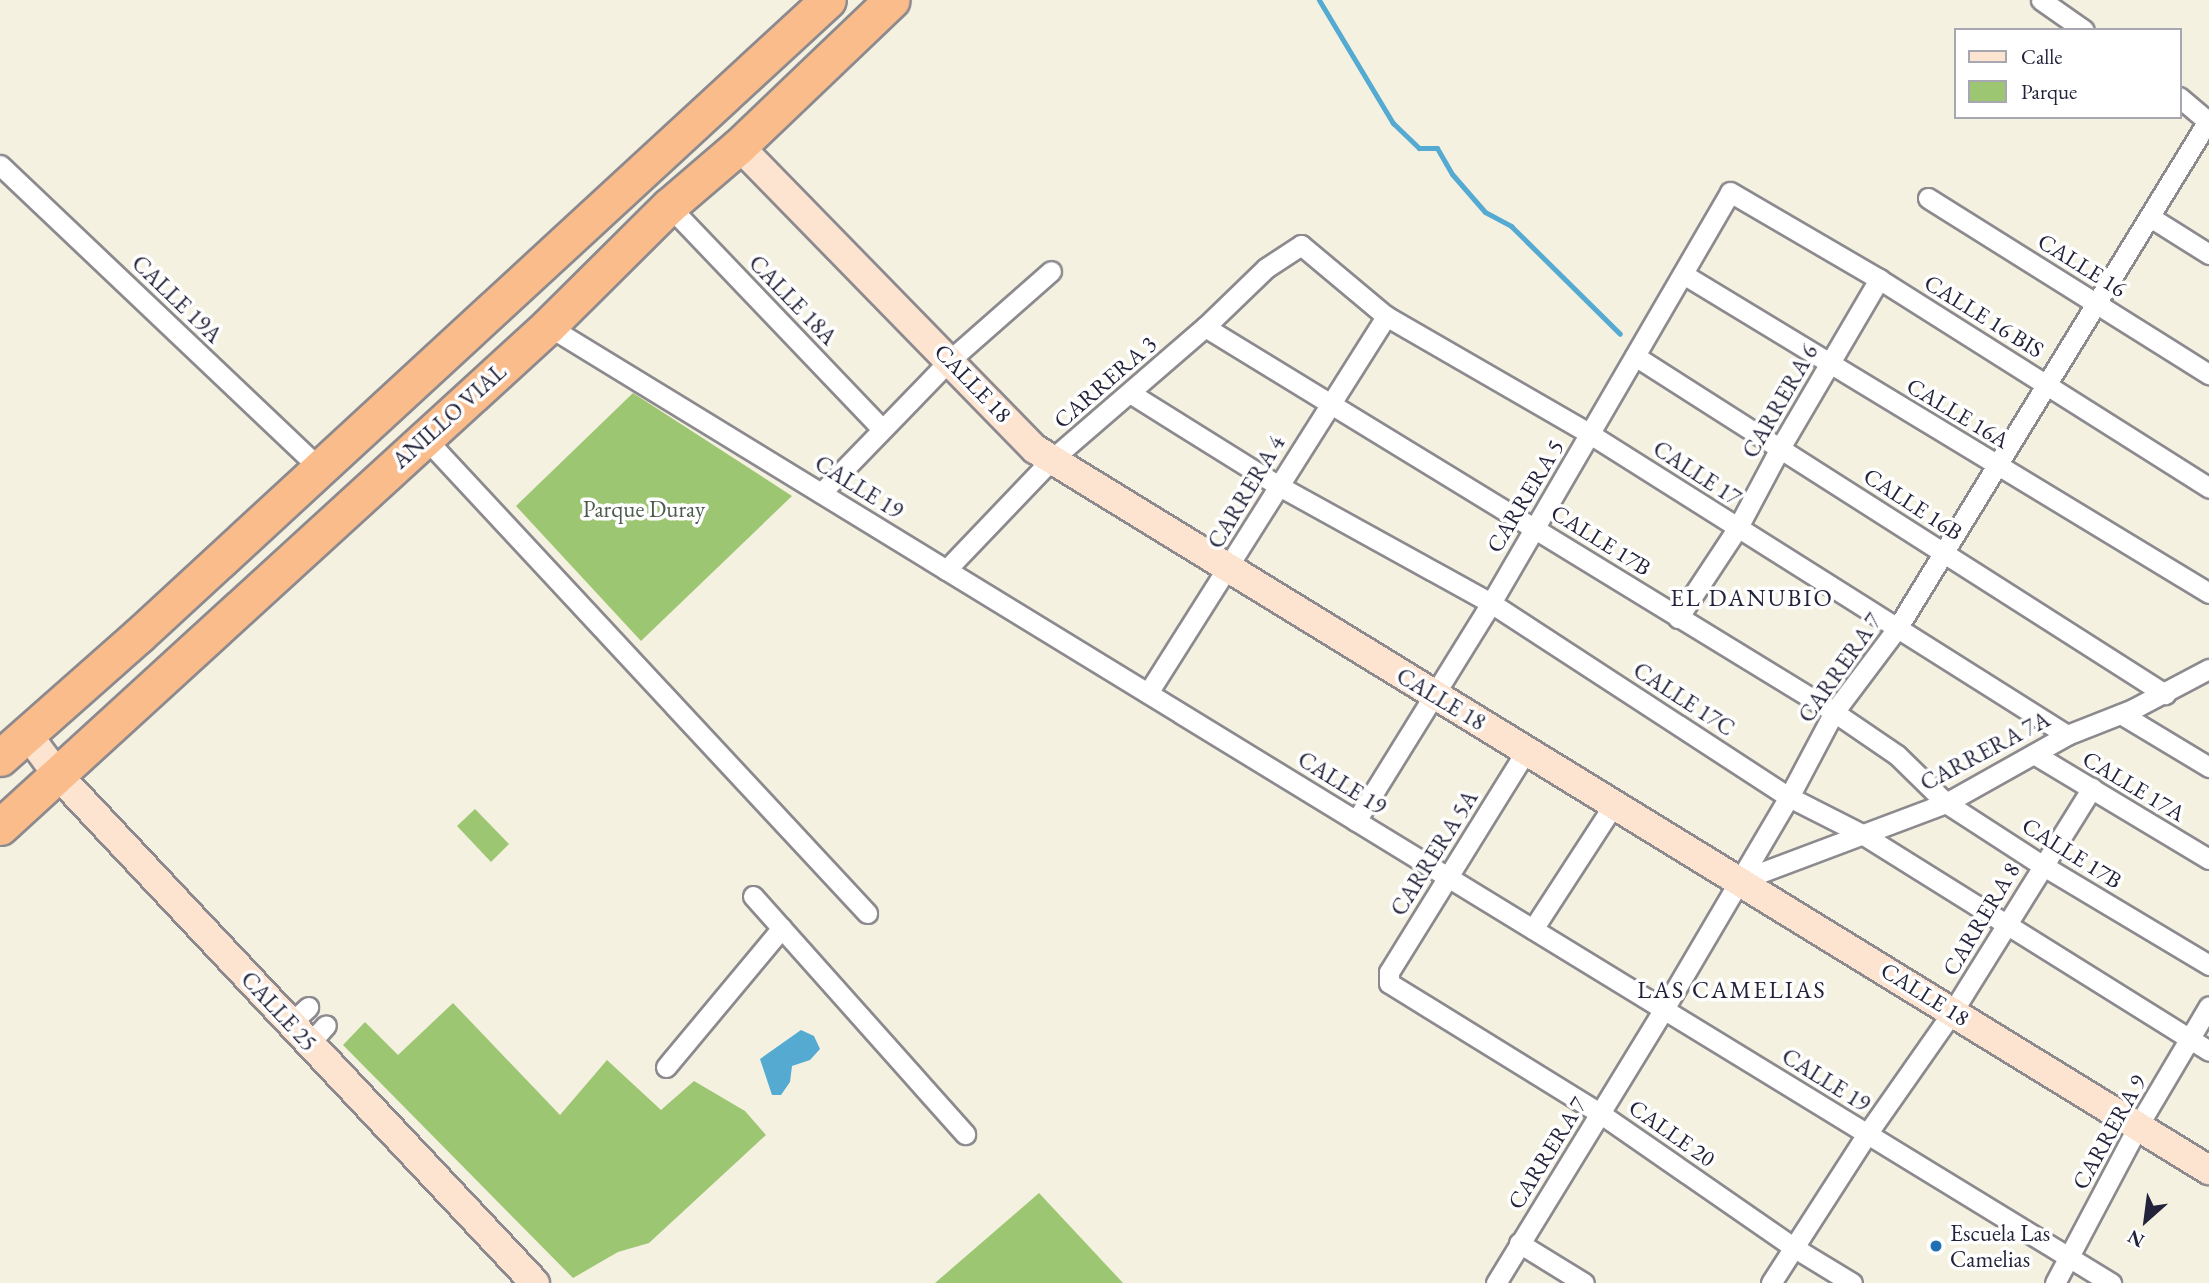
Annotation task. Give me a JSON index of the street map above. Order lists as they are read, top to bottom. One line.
{"streets":{"highway":["ANILLO VIAL"],"street":["CALLE 16","CALLE 19A","CALLE 18A","CALLE 16 BIS","CARRERA 3","CALLE 18","CARRERA 6","CALLE 16A","CALLE 17","CALLE 19","CARRERA 4","CARRERA 5","CALLE 16B","CALLE 17B","CARRERA 7","CALLE 17C","CARRERA 7A","CALLE 17A","CARRERA 5A","CARRERA 8","CALLE 25","CARRERA 9","CALLE 20"]},"crossings":[["CALLE 16","CARRERA 7"],["CALLE 19A","ANILLO VIAL"],["CALLE 18A","ANILLO VIAL"],["CALLE 16 BIS","CARRERA 6"],["CALLE 16 BIS","CARRERA 5"],["CALLE 16 BIS","CARRERA 7"],["CARRERA 3","CALLE 18"],["CARRERA 3","CALLE 17"],["CARRERA 3","CALLE 19"],["CARRERA 3","CALLE 17B"],["CARRERA 3","CALLE 17C"],["CALLE 18","ANILLO VIAL"],["CALLE 18","CARRERA 4"],["CALLE 18","CARRERA 5"],["CALLE 18","CARRERA 7"],["CALLE 18","CARRERA 7A"],["CALLE 18","CARRERA 5A"],["CALLE 18","CARRERA 8"],["CALLE 18","CARRERA 9"],["CARRERA 6","CALLE 16A"],["CARRERA 6","CALLE 17"],["CARRERA 6","CALLE 16B"],["CARRERA 6","CALLE 17B"],["CALLE 16A","CARRERA 5"],["CALLE 16A","CARRERA 7"],["ANILLO VIAL","CALLE 19"],["ANILLO VIAL","CALLE 25"],["CALLE 17","CARRERA 4"],["CALLE 17","CARRERA 5"],["CALLE 17","CARRERA 7"],["CALLE 17","CARRERA 7A"],["CALLE 19","CARRERA 4"],["CALLE 19","CARRERA 5"],["CALLE 19","CARRERA 7"],["CALLE 19","CARRERA 5A"],["CALLE 19","CARRERA 8"],["CALLE 19","CARRERA 9"],["CARRERA 4","CALLE 17B"],["CARRERA 4","CALLE 17C"],["CARRERA 5","CALLE 16B"],["CARRERA 5","CALLE 17B"],["CARRERA 5","CALLE 17C"],["CALLE 16B","CARRERA 7"],["CALLE 16B","CARRERA 7A"],["CALLE 17B","CARRERA 7"],["CALLE 17B","CARRERA 7A"],["CALLE 17B","CARRERA 8"],["CARRERA 7","CALLE 17C"],["CARRERA 7","CARRERA 7A"],["CARRERA 7","CALLE 20"],["CALLE 17C","CARRERA 7A"],["CALLE 17C","CARRERA 8"],["CALLE 17C","CARRERA 9"],["CARRERA 7A","CALLE 17A"],["CALLE 17A","CARRERA 8"],["CARRERA 5A","CALLE 20"],["CARRERA 8","CALLE 20"]],"districts":["EL DANUBIO","LAS CAMELIAS"],"parks":["Parque Duray"],"places":["Escuela Las Camelias"],"legend":["Calle","Parque"],"north":"bottom left"}
